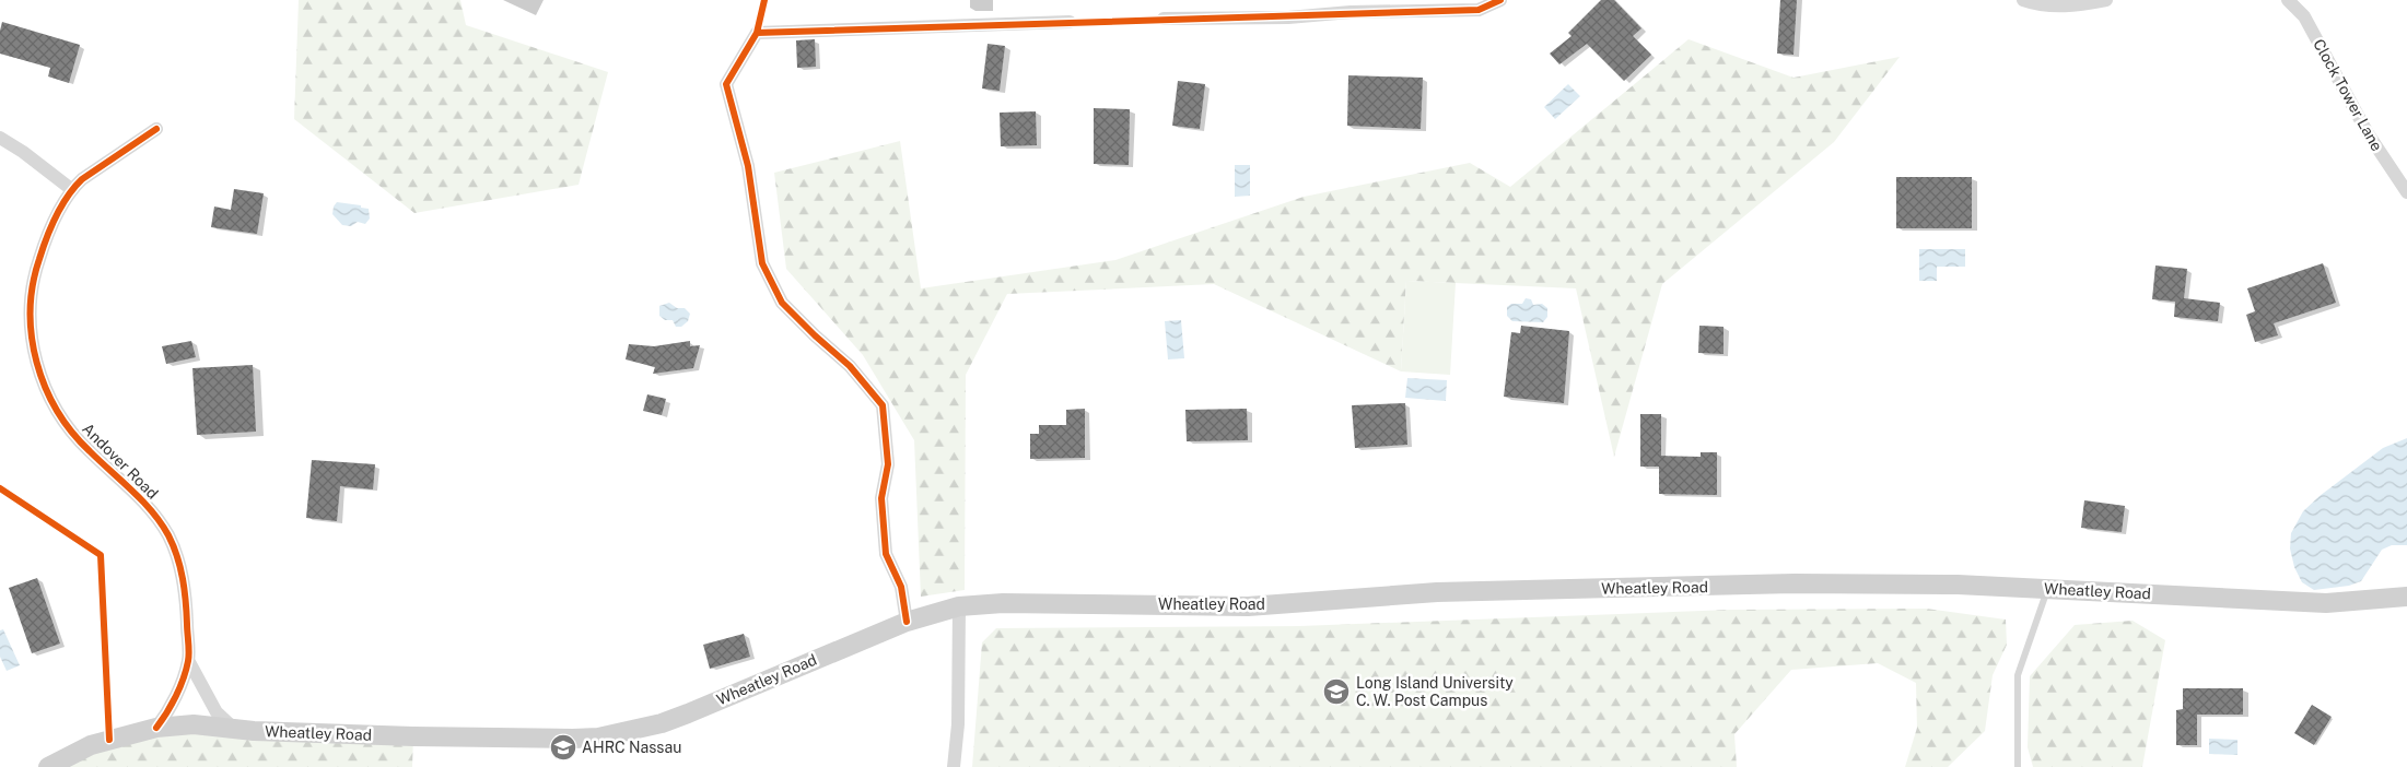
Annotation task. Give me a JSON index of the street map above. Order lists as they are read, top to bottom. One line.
{"streets":{"main road":["Wheatley Road"],"street":["Clock Tower Lane","Andover Road"]},"crossings":[["Andover Road","Wheatley Road"]],"places":{"school or university":["Long Island University C. W. Post Campus","AHRC Nassau"]}}
